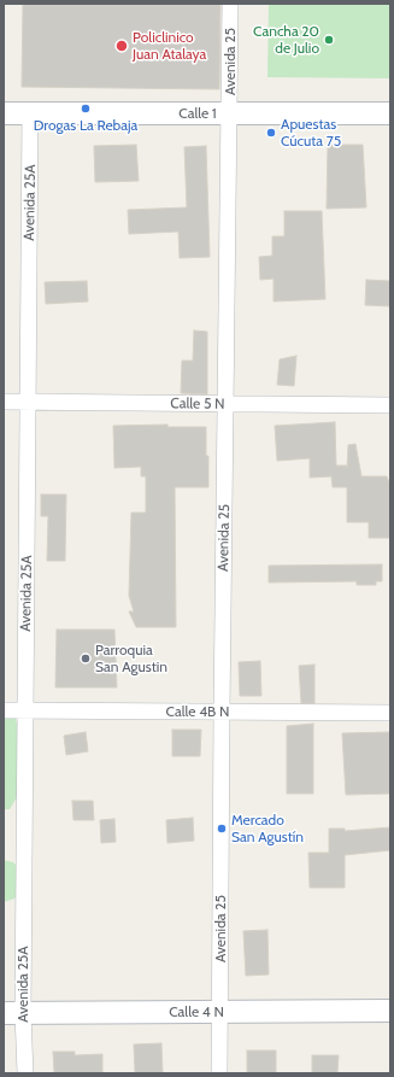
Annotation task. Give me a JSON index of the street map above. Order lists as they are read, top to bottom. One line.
{"streets":{"street":["Avenida 25","Calle 1","Avenida 25A","Calle 5 N","Calle 4B N","Calle 4 N"]},"crossings":[["Avenida 25","Calle 1"],["Avenida 25","Calle 5 N"],["Avenida 25","Calle 4B N"],["Avenida 25","Calle 4 N"],["Calle 1","Avenida 25A"],["Avenida 25A","Calle 5 N"],["Avenida 25A","Calle 4B N"],["Avenida 25A","Calle 4 N"]],"places":["Cancha 20 de Julio","Policlinico Juan Atalaya","Drogas La Rebaja","Apuestas Cúcuta 75","Parroquia San Agustin","Mercado San Agustín"]}
